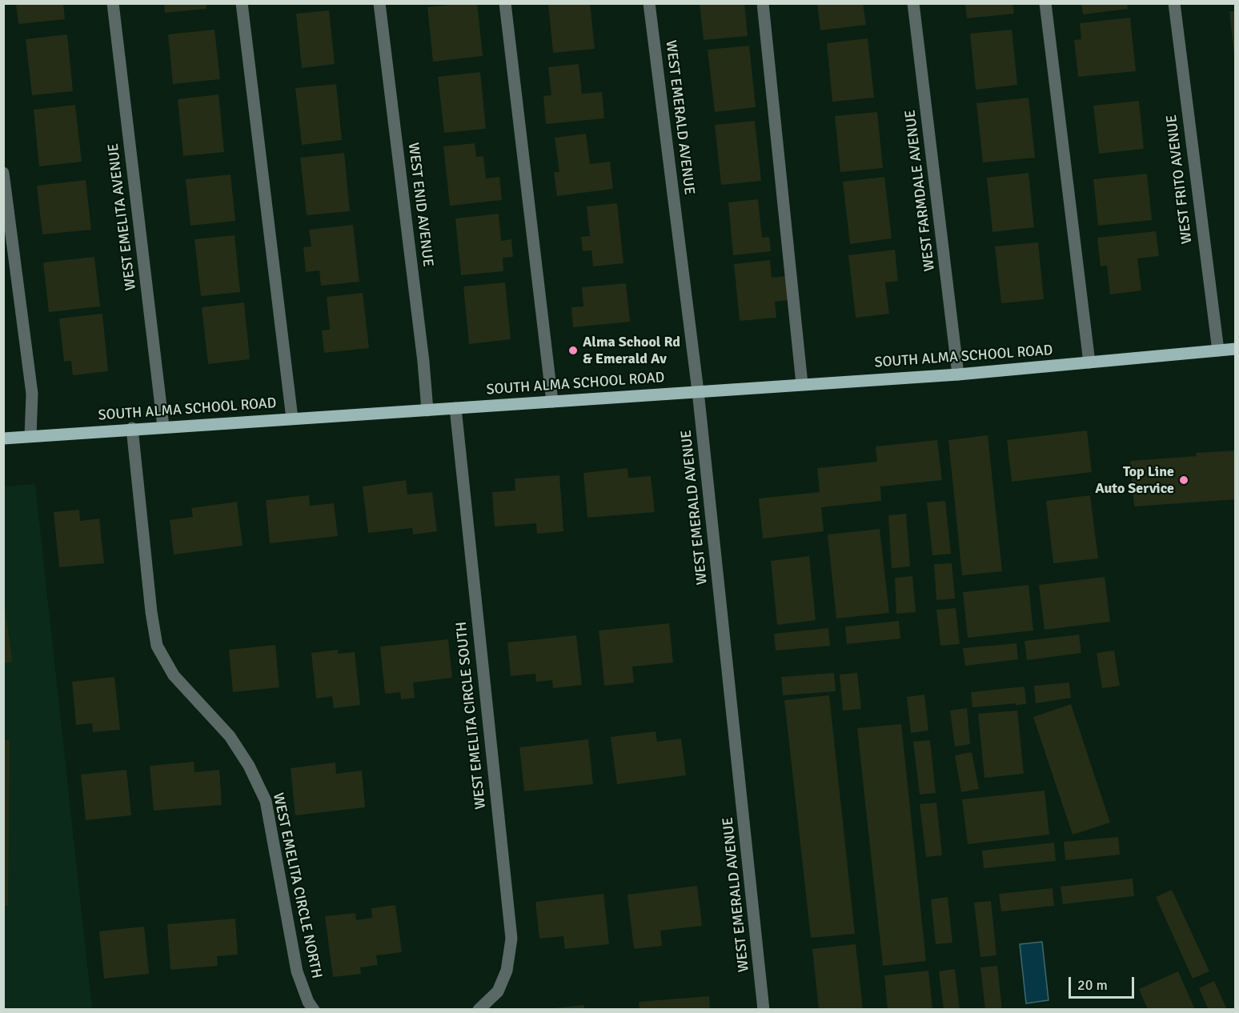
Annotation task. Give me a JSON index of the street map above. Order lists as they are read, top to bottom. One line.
{"streets":{"main road":["SOUTH ALMA SCHOOL ROAD"],"street":["WEST EMERALD AVENUE","WEST FRITO AVENUE","WEST FARMDALE AVENUE","WEST ENID AVENUE","WEST EMELITA AVENUE","WEST EMELITA CIRCLE SOUTH","WEST EMELITA CIRCLE NORTH"]},"crossings":[["WEST EMERALD AVENUE","SOUTH ALMA SCHOOL ROAD"],["WEST FRITO AVENUE","SOUTH ALMA SCHOOL ROAD"],["WEST FARMDALE AVENUE","SOUTH ALMA SCHOOL ROAD"],["WEST ENID AVENUE","SOUTH ALMA SCHOOL ROAD"],["WEST EMELITA AVENUE","SOUTH ALMA SCHOOL ROAD"],["SOUTH ALMA SCHOOL ROAD","WEST EMELITA CIRCLE SOUTH"],["SOUTH ALMA SCHOOL ROAD","WEST EMELITA CIRCLE NORTH"]],"places":["Alma School Rd & Emerald Av","Top Line Auto Service"],"scale_bar":"20 m"}
